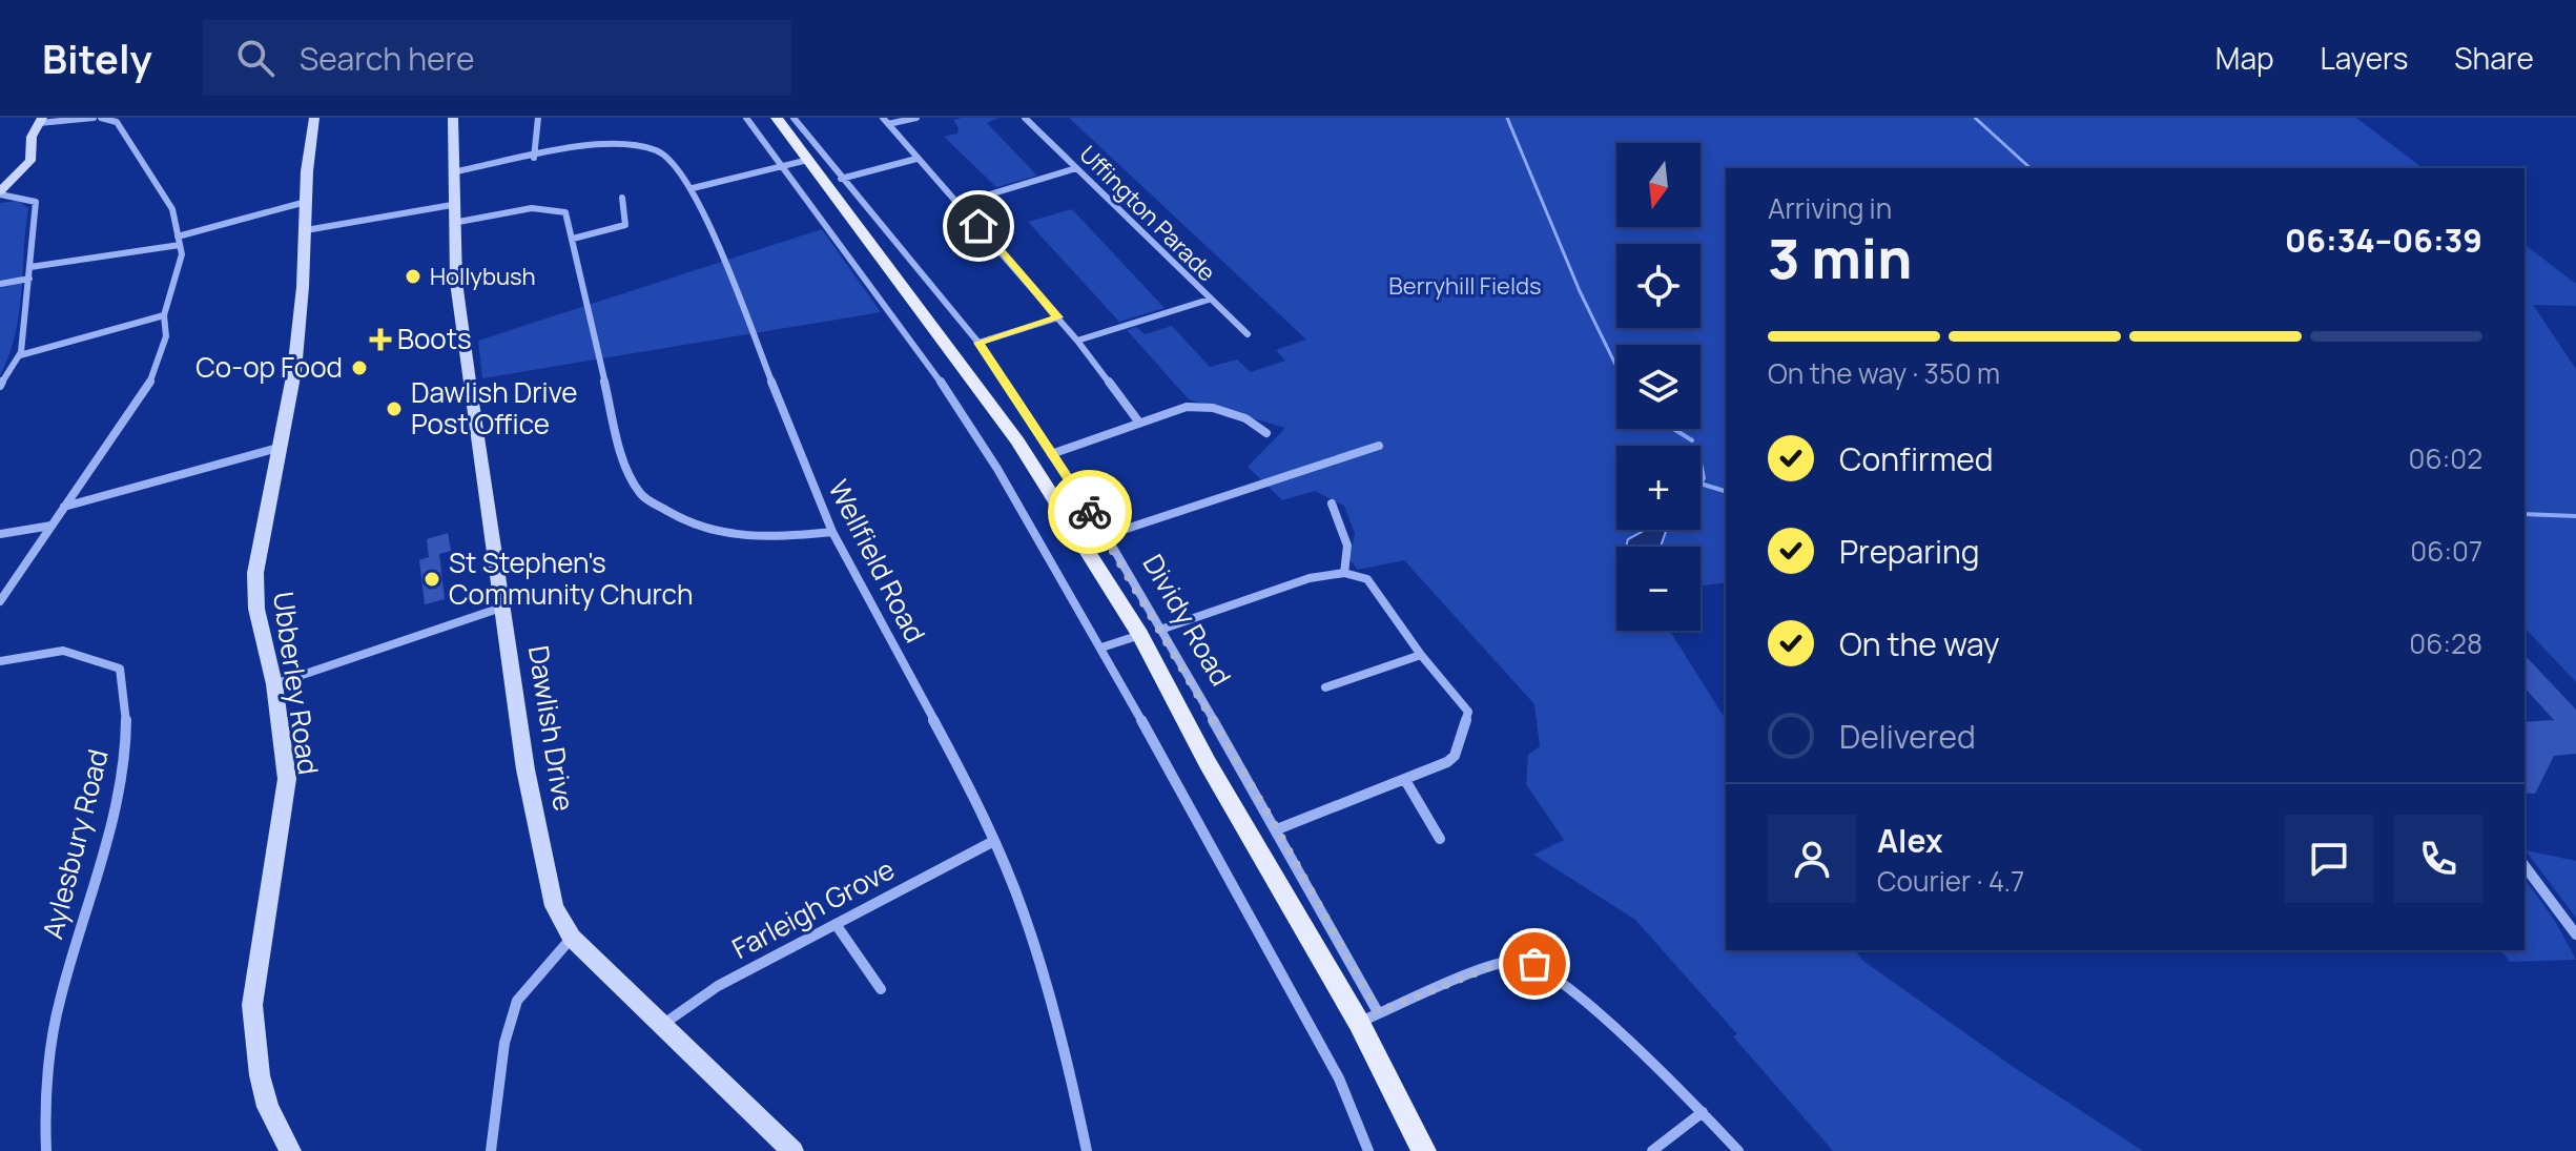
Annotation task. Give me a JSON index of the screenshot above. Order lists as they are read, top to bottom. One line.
{"streets":{"main road":["Dividy Road"],"street":["Uffington Parade","Wellfield Road","Ubberley Road","Dawlish Drive","Aylesbury Road","Farleigh Grove"]},"crossings":[["Wellfield Road","Dawlish Drive"],["Wellfield Road","Farleigh Grove"],["Dawlish Drive","Farleigh Grove"]],"parks":["Berryhill Fields"],"places":{"other":["Hollybush","Co-op Food","Dawlish Drive Post Office","St Stephen's Community Church"],"health":["Boots"]},"north":"bottom","page":{"header":"Bitely","search":"Search here","nav":["Map","Layers","Share"],"map_buttons":["+","−"],"heading":["3 min","Arriving in","06:34–06:39"],"panel":["Alex","Courier · 4.7"],"bar":"On the way · 350 m","list":[["Confirmed","06:02"],["Preparing","06:07"],["On the way","06:28"],"Delivered"]}}
